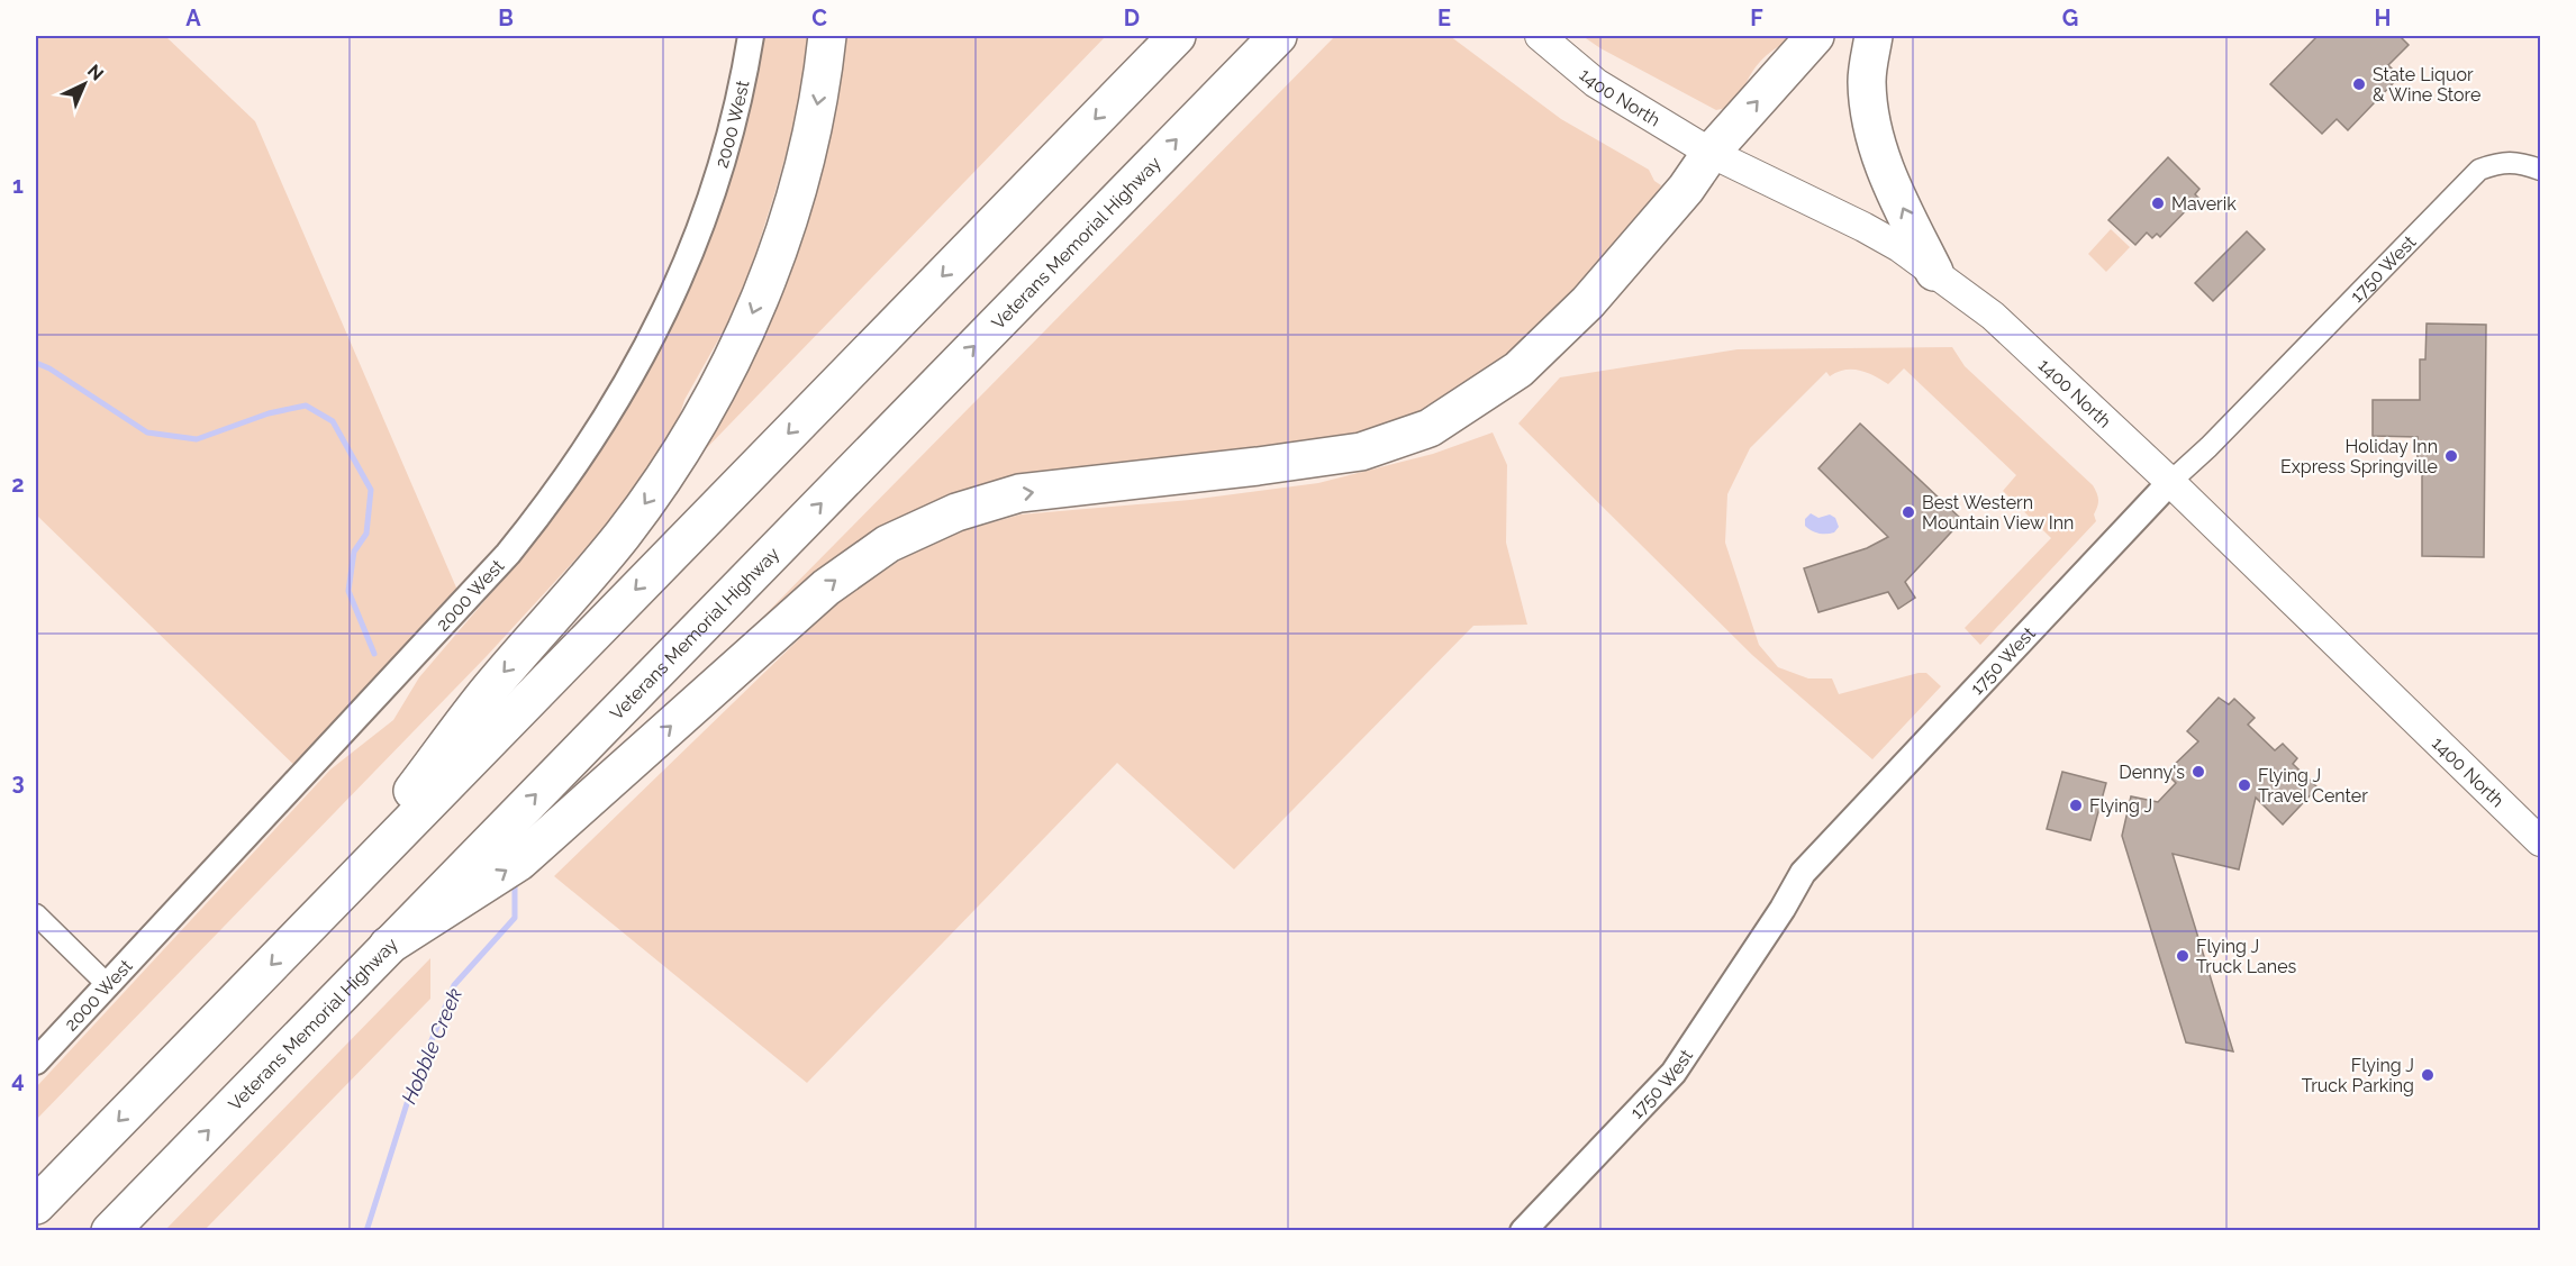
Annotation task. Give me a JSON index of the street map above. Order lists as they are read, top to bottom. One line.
{"streets":{"highway":["Veterans Memorial Highway"],"main road":["1400 North"],"street":["2000 West","1750 West"]},"crossings":[["1400 North","1750 West"]],"water":["Hobble Creek"],"places":["State Liquor & Wine Store","Maverik","Holiday Inn Express Springville","Best Western Mountain View Inn","Denny's","Flying J Travel Center","Flying J","Flying J Truck Lanes","Flying J Truck Parking"],"north":"top right","grid":{"columns":["A","B","C","D","E","F","G","H"],"rows":["1","2","3","4"]}}
